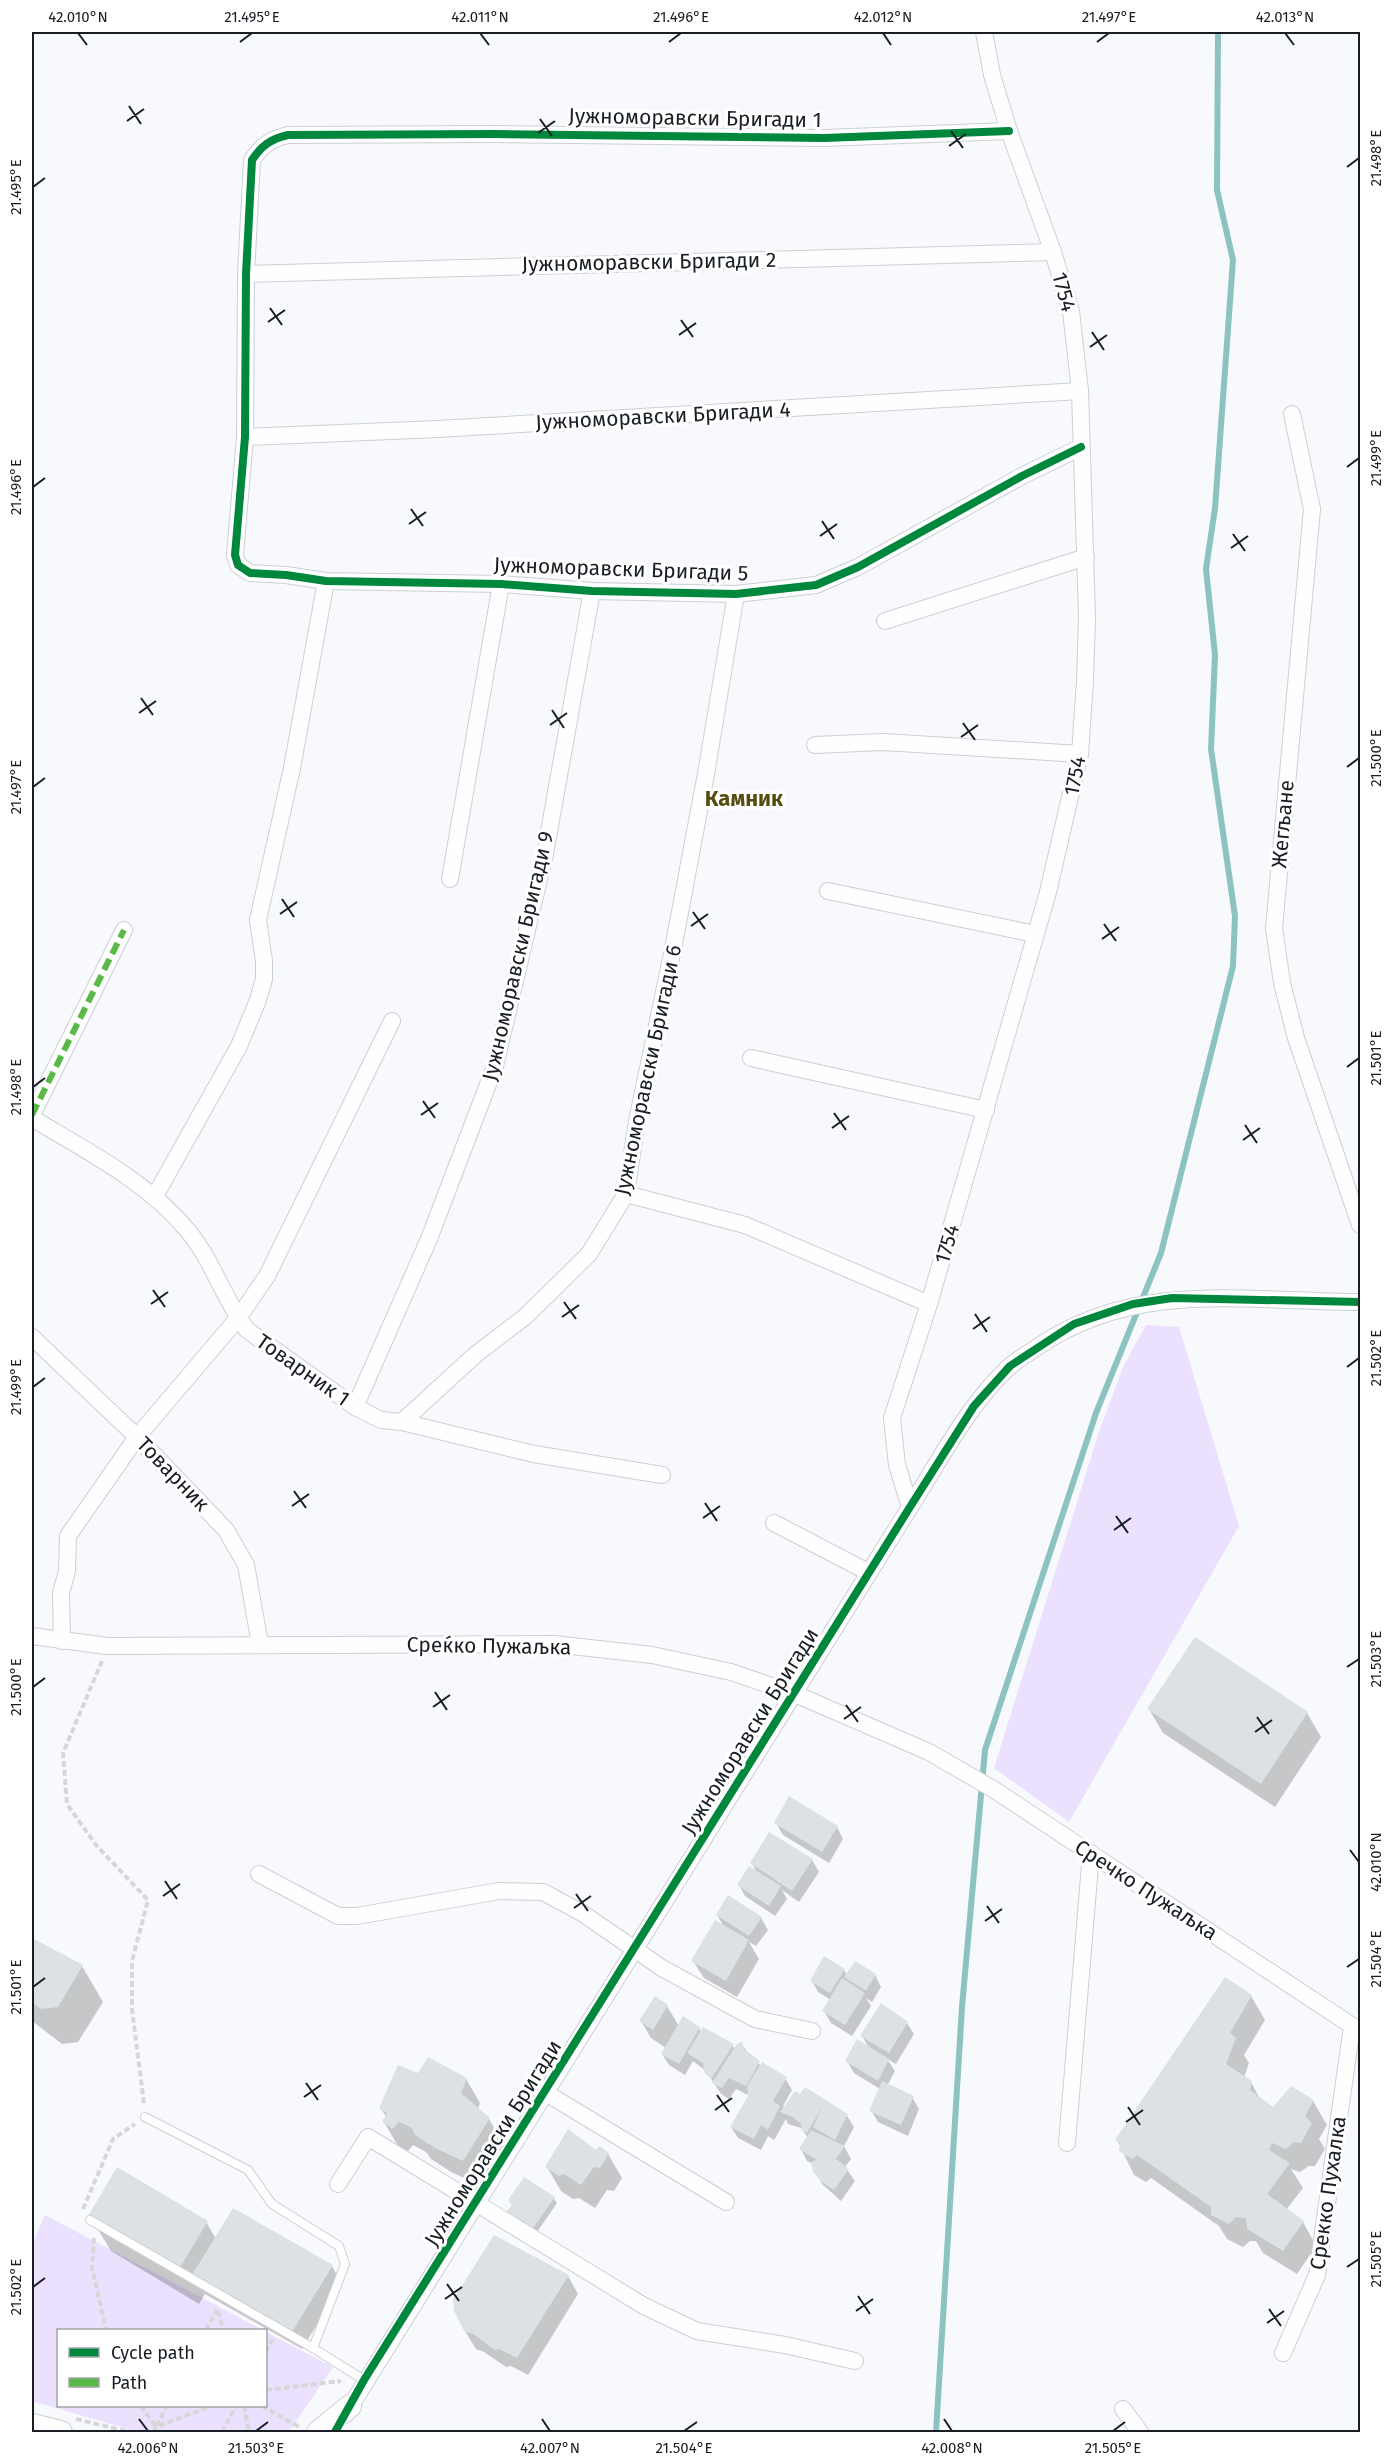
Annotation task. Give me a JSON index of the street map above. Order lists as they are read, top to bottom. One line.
{"streets":{"street":["Јужноморавски Бригади 1","Јужноморавски Бригади 2","1754","Јужноморавски Бригади 4","Јужноморавски Бригади 5","Жегљане","Јужноморавски Бригади 9","Јужноморавски Бригади 6","Товарник 1","Товарник","Среќко Пужаљка","Јужноморавски Бригади","Сречко Пужаљка","Срекко Пухалка"]},"crossings":[["Јужноморавски Бригади 1","Јужноморавски Бригади 2"],["Јужноморавски Бригади 1","1754"],["Јужноморавски Бригади 2","1754"],["1754","Јужноморавски Бригади 4"],["1754","Јужноморавски Бригади 5"],["1754","Јужноморавски Бригади"],["Јужноморавски Бригади 4","Јужноморавски Бригади 5"],["Јужноморавски Бригади 5","Јужноморавски Бригади 9"],["Јужноморавски Бригади 5","Јужноморавски Бригади 6"],["Јужноморавски Бригади 9","Товарник 1"],["Јужноморавски Бригади 6","Товарник 1"],["Товарник","Среќко Пужаљка"],["Среќко Пужаљка","Јужноморавски Бригади"],["Среќко Пужаљка","Сречко Пужаљка"],["Сречко Пужаљка","Срекко Пухалка"]],"districts":["Камник"],"legend":["Cycle path","Path"],"coordinates":["42.010°N","21.495°E","42.011°N","21.496°E","42.012°N","21.497°E","42.013°N","21.498°E","21.499°E","21.500°E","21.501°E","21.502°E","21.503°E","21.504°E","21.505°E","42.006°N","42.007°N","42.008°N"]}
